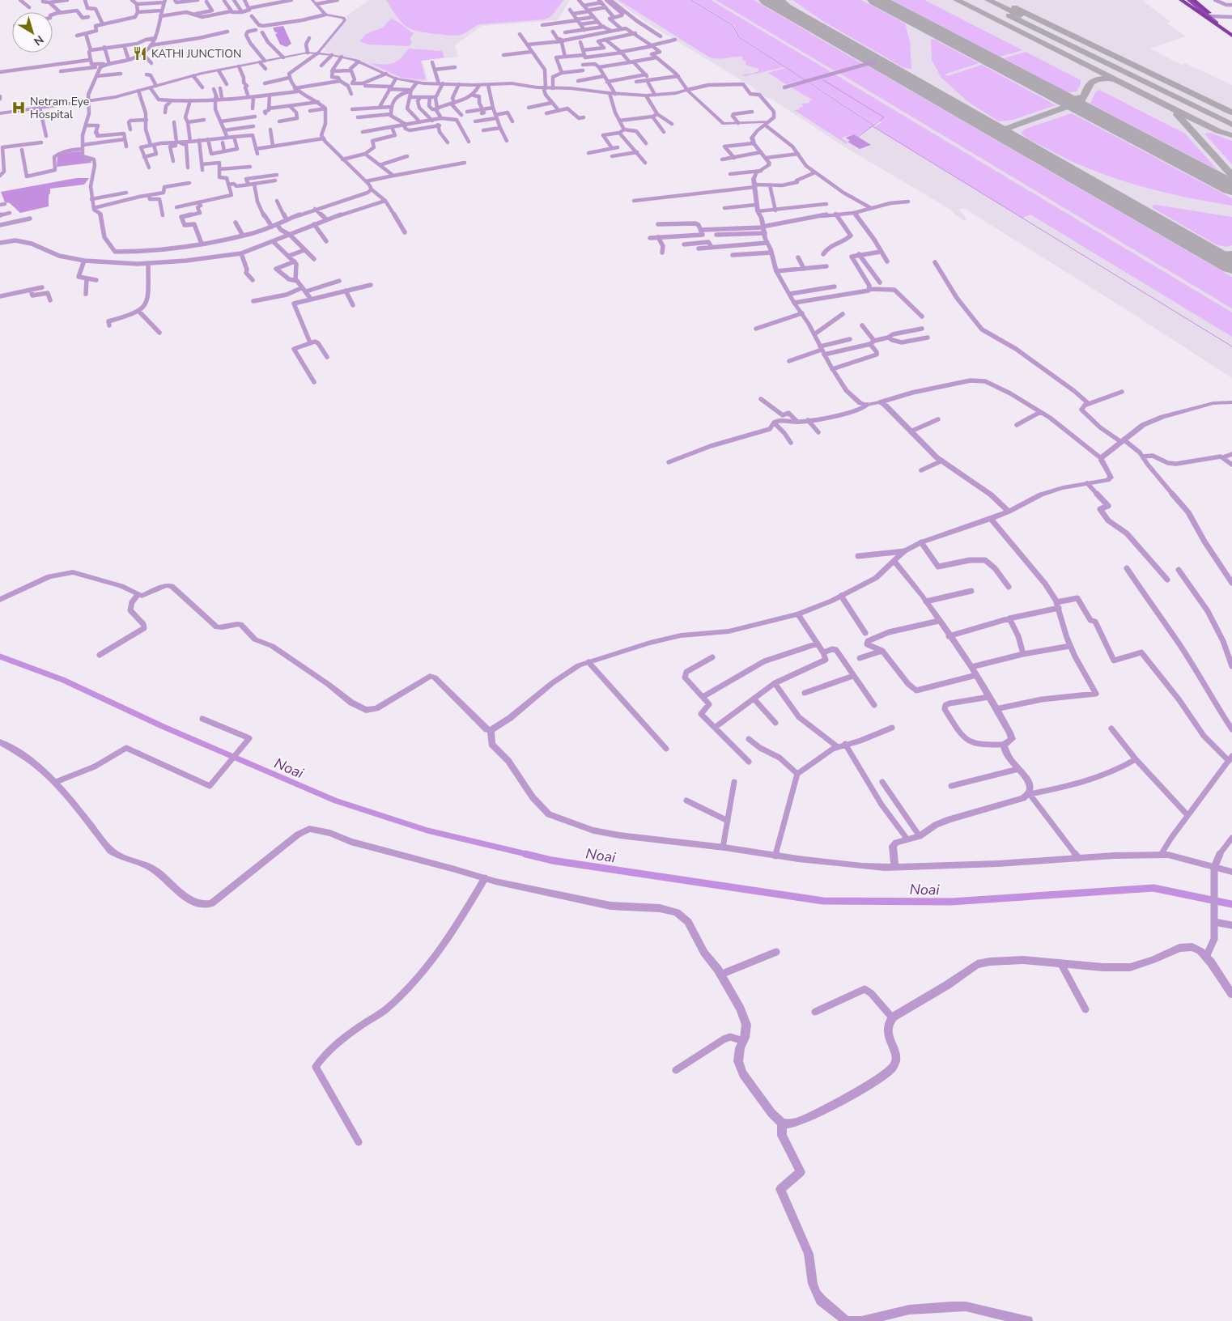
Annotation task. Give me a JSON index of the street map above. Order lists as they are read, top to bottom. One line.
{"water":["Noai"],"places":{"restaurant":["KATHI JUNCTION"],"hospital":["Netram Eye Hospital"]},"north":"bottom right"}
